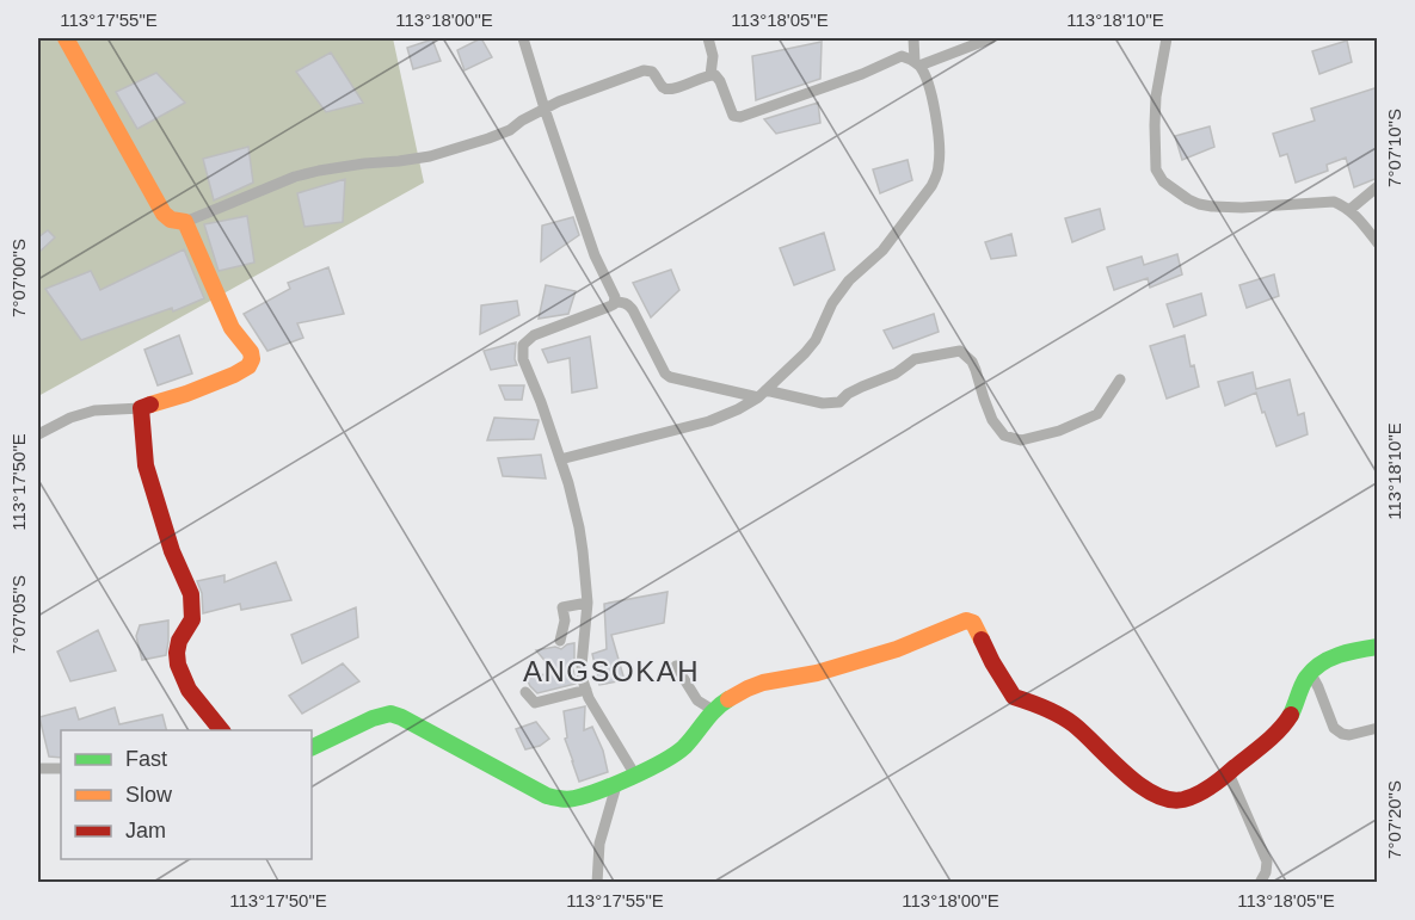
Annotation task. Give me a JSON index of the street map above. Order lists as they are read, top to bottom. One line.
{"districts":["ANGSOKAH"],"legend":["Fast","Slow","Jam"],"coordinates":["113°17'55\"E","113°18'00\"E","113°18'05\"E","113°18'10\"E","7°07'10\"S","7°07'00\"S","113°17'50\"E","7°07'05\"S","7°07'20\"S"]}
